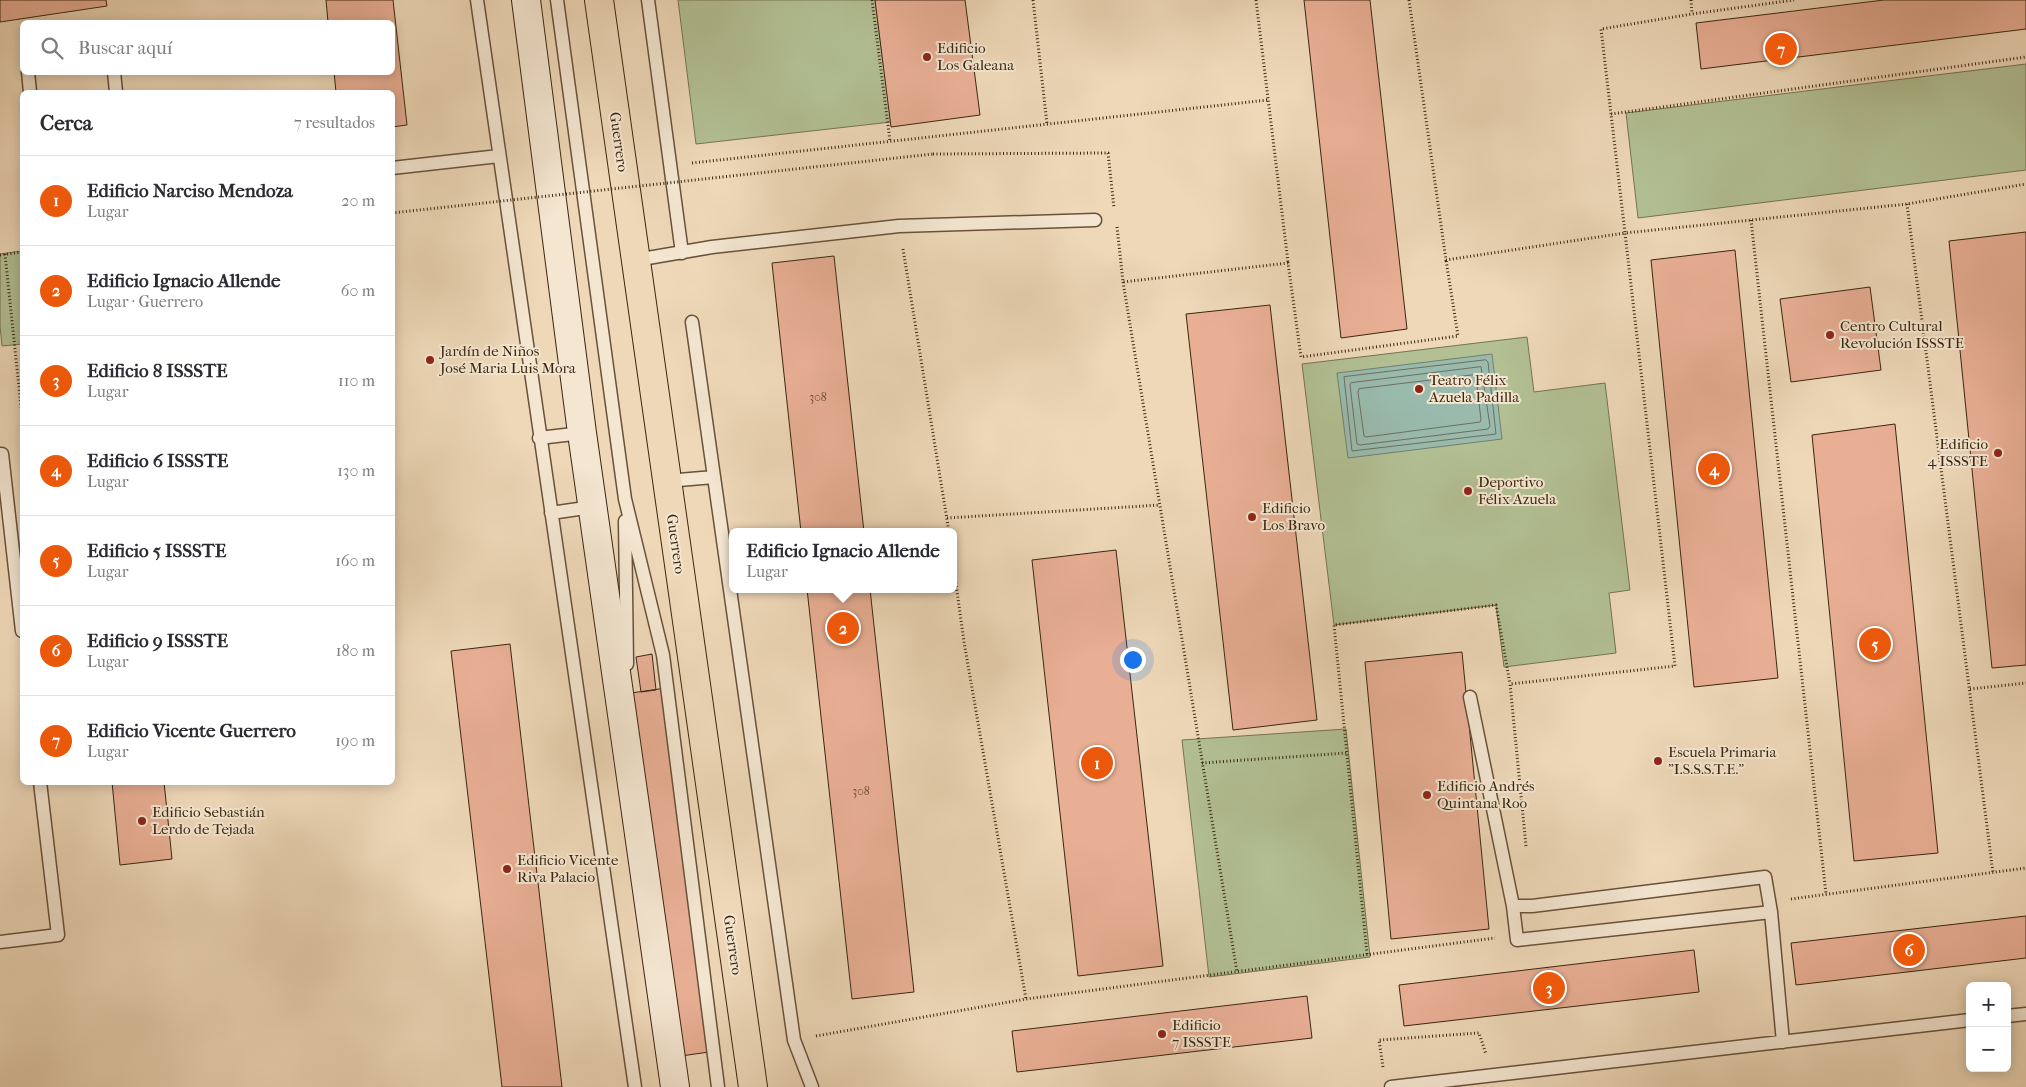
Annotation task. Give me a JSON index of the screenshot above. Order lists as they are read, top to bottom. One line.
{"streets":{"main road":["Guerrero"]},"places":["Edificio Los Galeana","Centro Cultural Revolución ISSSTE","Jardín de Niños José Maria Luis Mora","Teatro Félix Azuela Padilla","Edificio 4 ISSSTE","Deportivo Félix Azuela","Edificio Los Bravo","Escuela Primaria \"I.S.S.S.T.E.\"","Edificio Andrés Quintana Roo","Edificio Sebastián Lerdo de Tejada","Edificio Vicente Riva Palacio","Edificio 7 ISSSTE"],"house_numbers":["308","308"],"page":{"search":"Buscar aquí","pins":["7","4","2","5","1","6","3"],"heading":["Cerca","7 resultados"],"list":[{"mark":"1","name":"Edificio Narciso Mendoza","note":"Lugar","value":"20 m"},{"mark":"2","name":"Edificio Ignacio Allende","note":"Lugar · Guerrero","value":"60 m"},{"mark":"3","name":"Edificio 8 ISSSTE","note":"Lugar","value":"110 m"},{"mark":"4","name":"Edificio 6 ISSSTE","note":"Lugar","value":"130 m"},{"mark":"5","name":"Edificio 5 ISSSTE","note":"Lugar","value":"160 m"},{"mark":"6","name":"Edificio 9 ISSSTE","note":"Lugar","value":"180 m"},{"mark":"7","name":"Edificio Vicente Guerrero","note":"Lugar","value":"190 m"}],"popup":["Edificio Ignacio Allende","Lugar"],"map_buttons":["+","−"]}}
